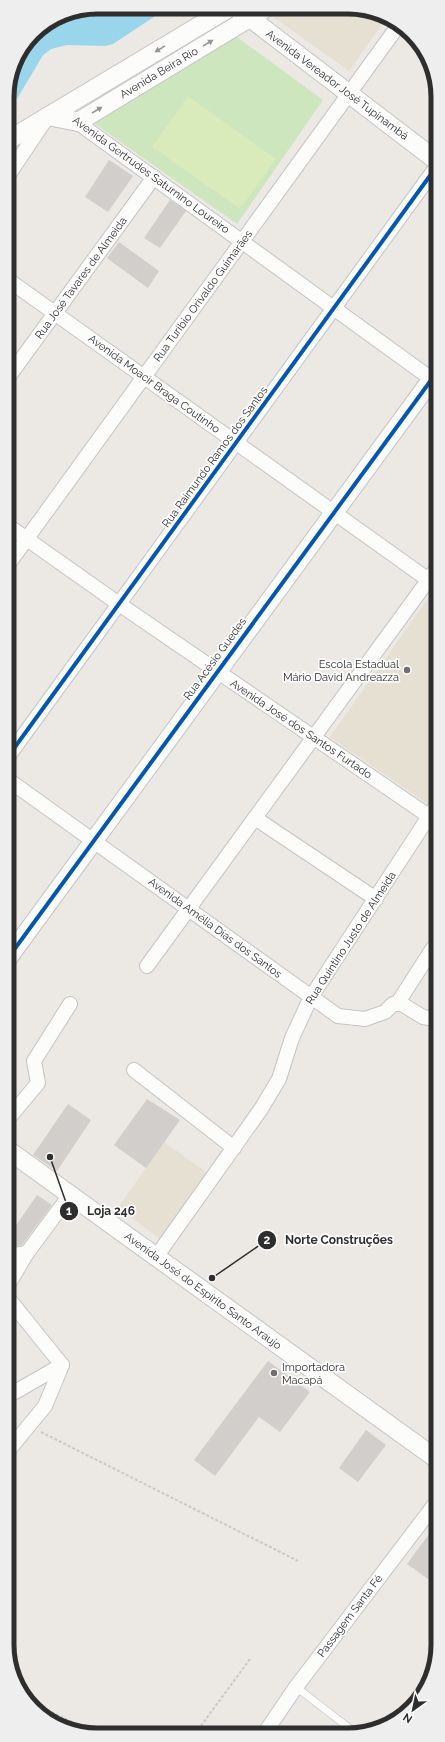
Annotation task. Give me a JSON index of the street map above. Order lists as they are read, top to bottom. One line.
{"streets":{"street":["Avenida Beira Rio","Avenida Vereador José Tupinambá","Avenida Gertrudes Saturnino Loureiro","Rua José Tavares de Almeida","Rua Turibio Orivaldo Guimarães","Avenida Moacir Braga Coutinho","Rua Raimundo Ramos dos Santos","Rua Acésio Guedes","Avenida José dos Santos Furtado","Avenida Amélia Dias dos Santos","Rua Quintino Justo de Almeida","Avenida José do Espírito Santo Araujo","Passagem Santa Fé"]},"crossings":[["Avenida Beira Rio","Avenida Gertrudes Saturnino Loureiro"],["Avenida Vereador José Tupinambá","Rua Turibio Orivaldo Guimarães"],["Avenida Gertrudes Saturnino Loureiro","Rua José Tavares de Almeida"],["Avenida Gertrudes Saturnino Loureiro","Rua Turibio Orivaldo Guimarães"],["Avenida Gertrudes Saturnino Loureiro","Rua Raimundo Ramos dos Santos"],["Rua José Tavares de Almeida","Avenida Moacir Braga Coutinho"],["Rua Turibio Orivaldo Guimarães","Avenida Moacir Braga Coutinho"],["Rua Turibio Orivaldo Guimarães","Avenida José dos Santos Furtado"],["Avenida Moacir Braga Coutinho","Rua Raimundo Ramos dos Santos"],["Avenida Moacir Braga Coutinho","Rua Acésio Guedes"],["Rua Raimundo Ramos dos Santos","Avenida José dos Santos Furtado"],["Rua Acésio Guedes","Avenida José dos Santos Furtado"],["Rua Acésio Guedes","Avenida Amélia Dias dos Santos"],["Avenida Amélia Dias dos Santos","Rua Quintino Justo de Almeida"],["Rua Quintino Justo de Almeida","Avenida José do Espírito Santo Araujo"]],"places":["Escola Estadual Mário David Andreazza","Loja 246","Norte Construções","Importadora Macapá"],"north":"bottom left"}
